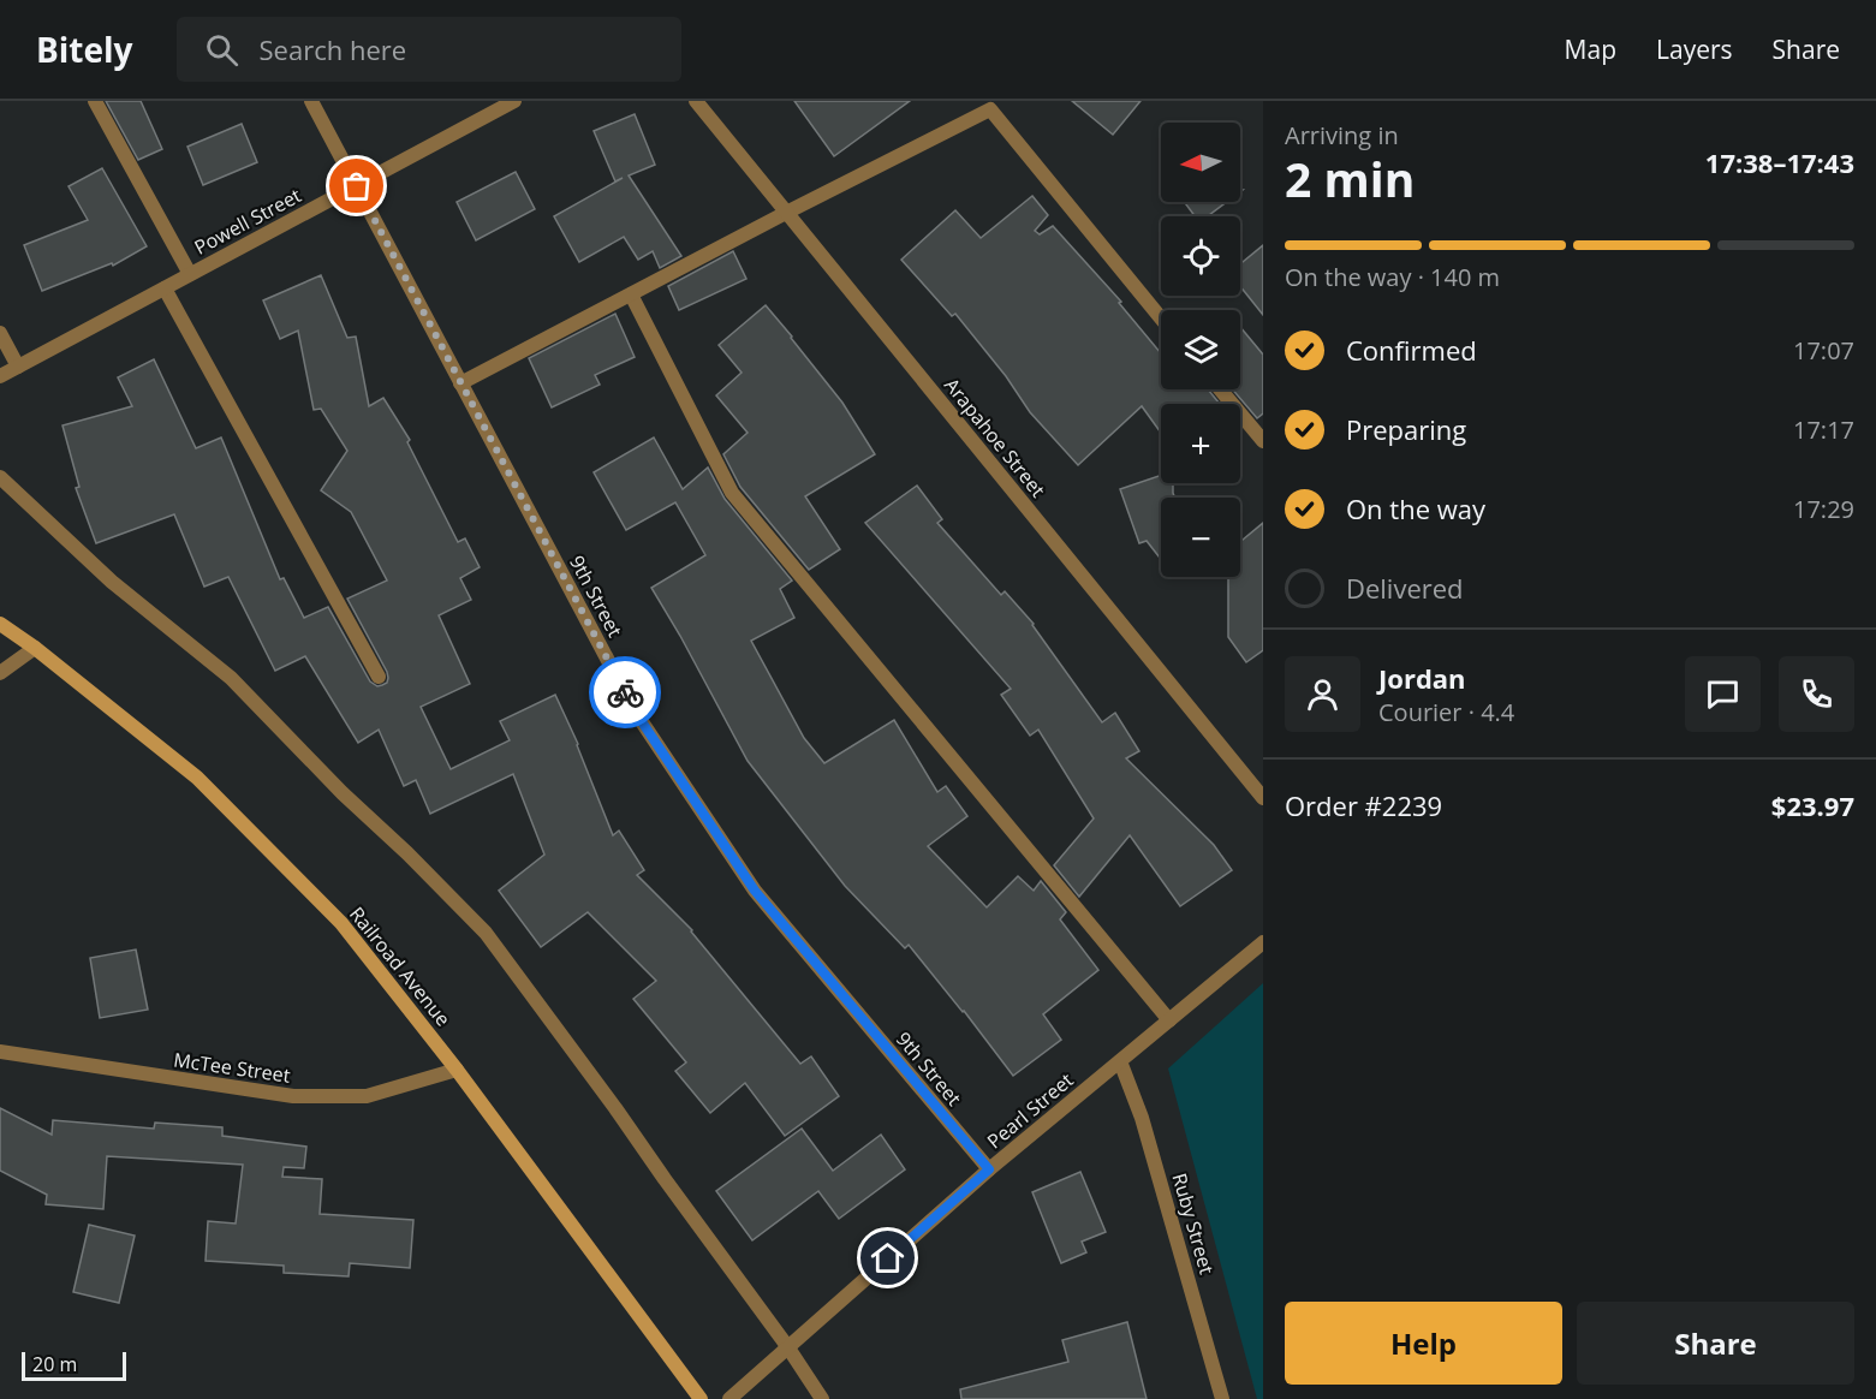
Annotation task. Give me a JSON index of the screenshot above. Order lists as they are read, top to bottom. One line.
{"streets":{"street":["Powell Street","Arapahoe Street","9th Street","Railroad Avenue","McTee Street","Pearl Street","Ruby Street"]},"crossings":[["Powell Street","9th Street"],["9th Street","Pearl Street"],["Railroad Avenue","McTee Street"],["Pearl Street","Ruby Street"]],"scale_bar":"20 m","north":"left","page":{"header":"Bitely","search":"Search here","nav":["Map","Layers","Share"],"heading":["2 min","Arriving in","17:38–17:43"],"panel":["Jordan","Courier · 4.4","Order #2239","$23.97"],"map_buttons":["+","−"],"bar":"On the way · 140 m","list":[["Confirmed","17:07"],["Preparing","17:17"],["On the way","17:29"],"Delivered"],"buttons":["Help","Share"],"scale":"20 m"}}
